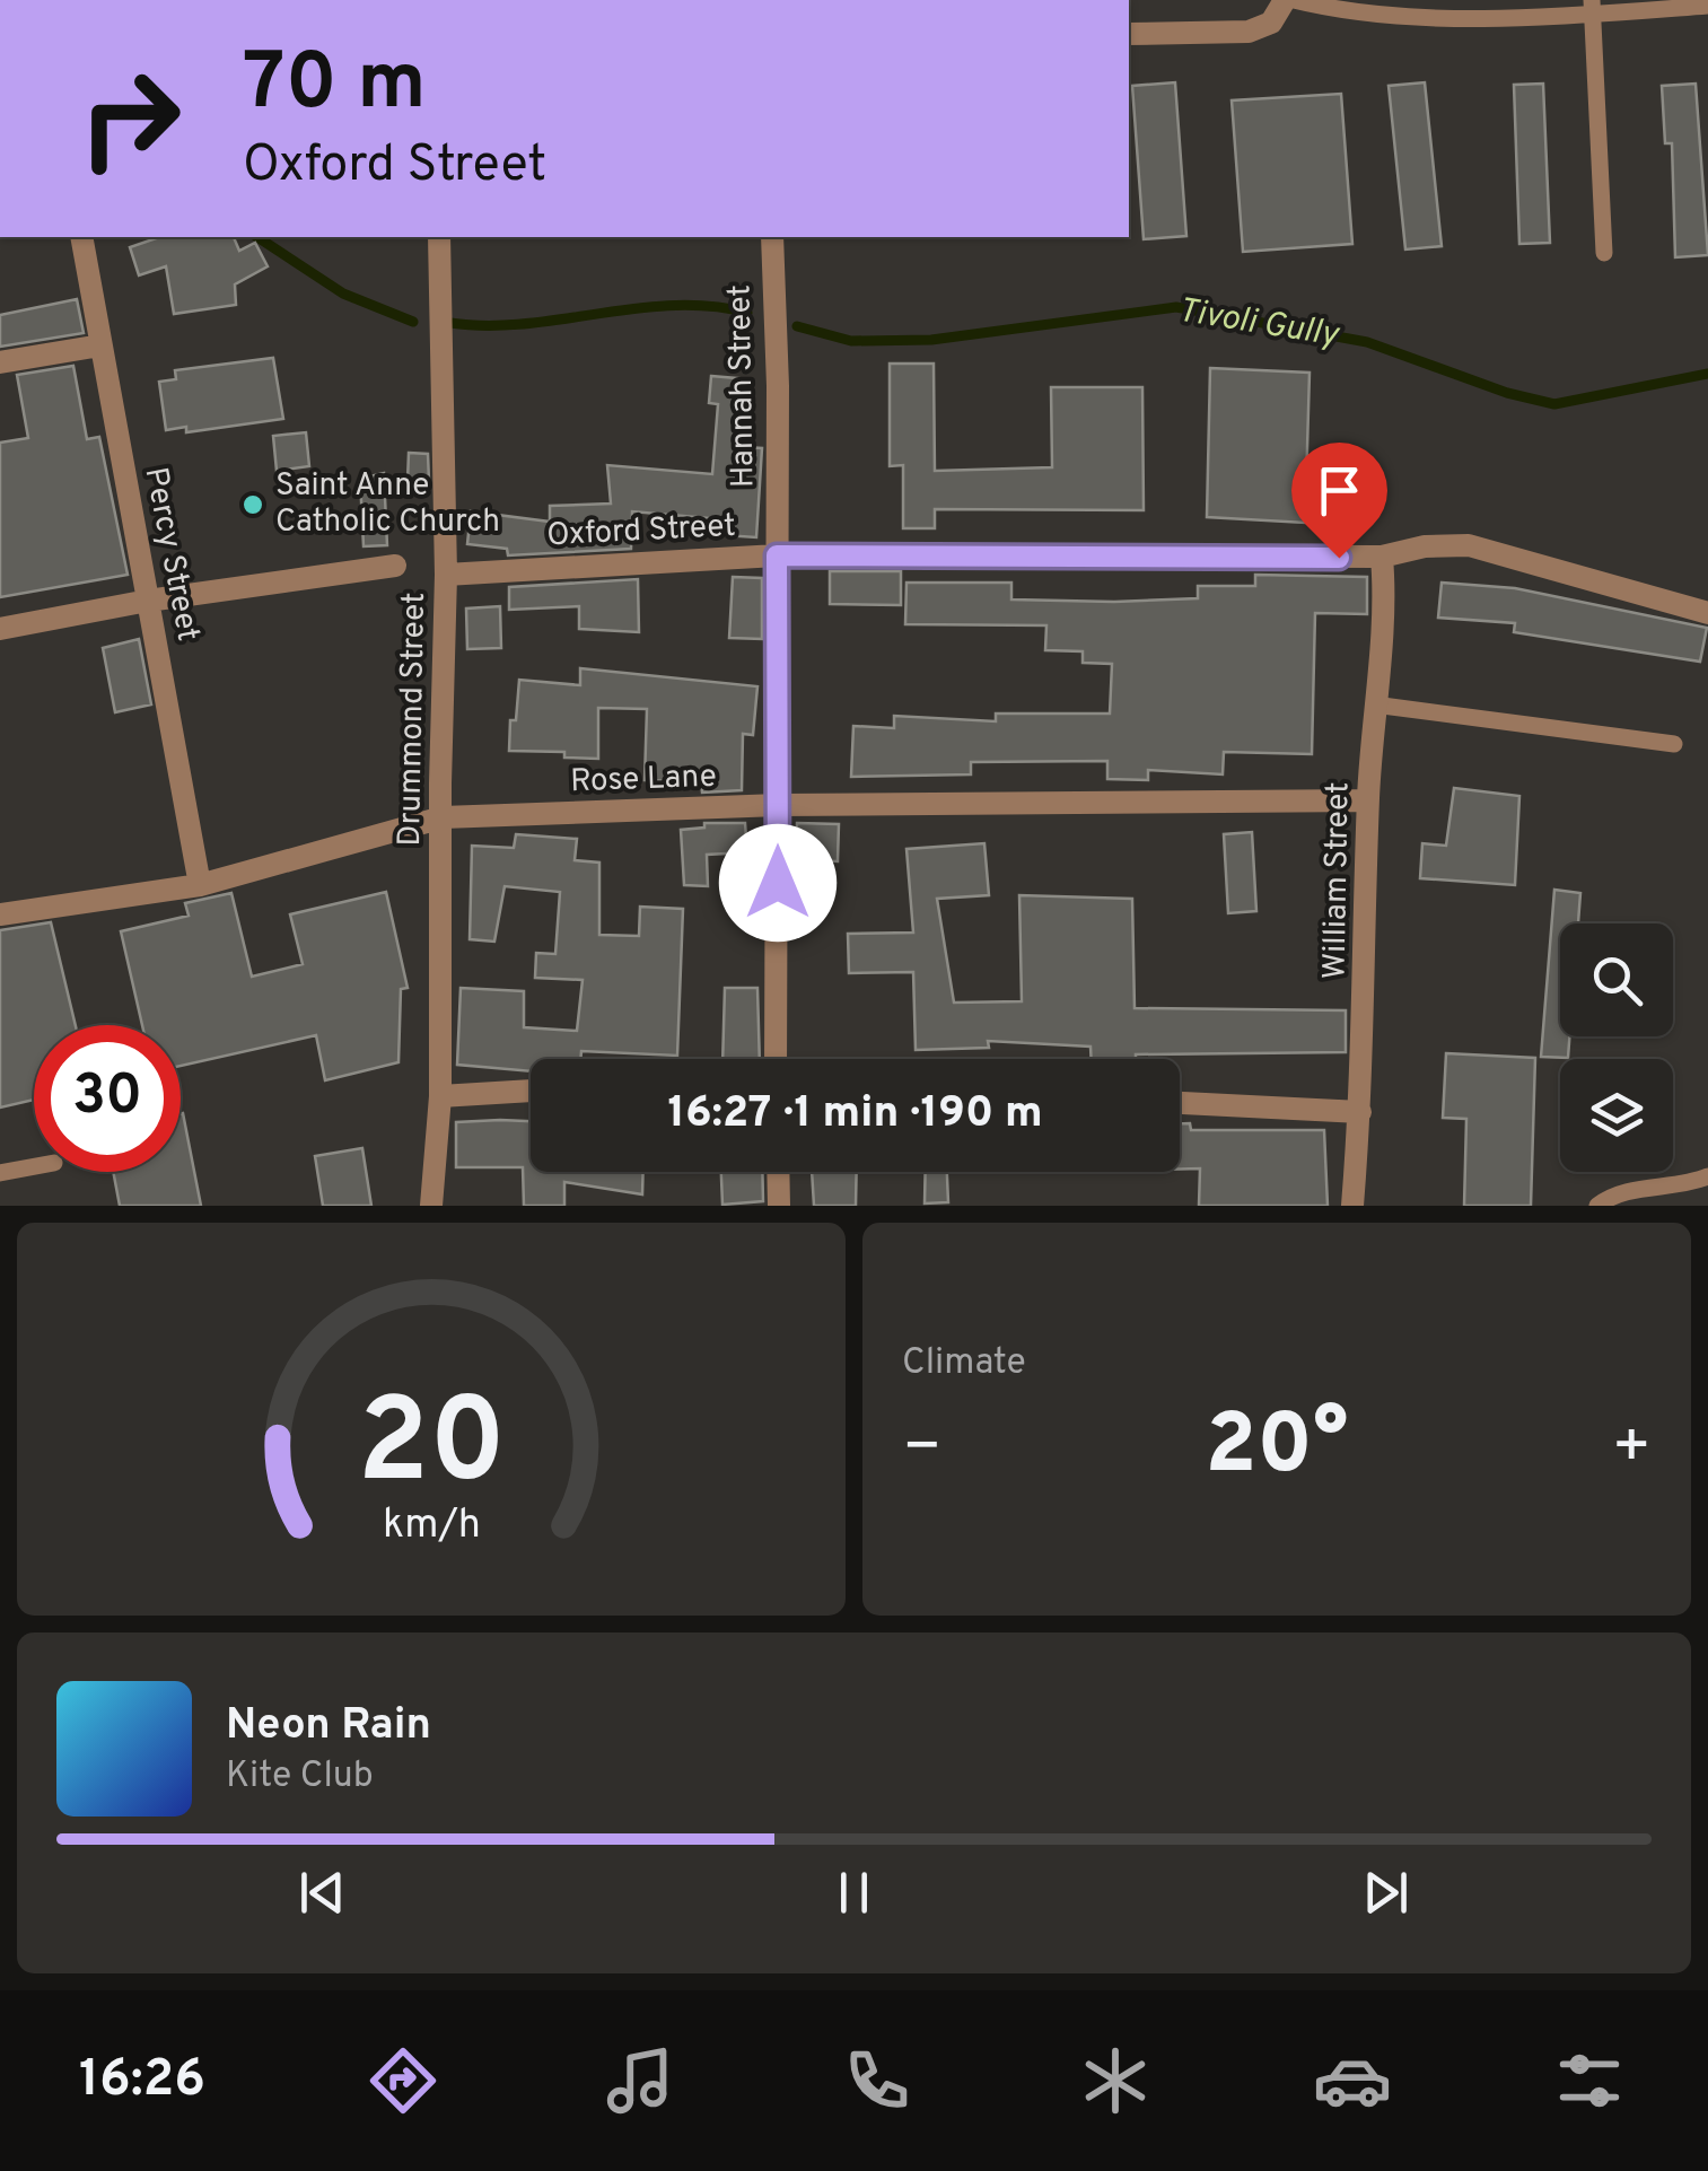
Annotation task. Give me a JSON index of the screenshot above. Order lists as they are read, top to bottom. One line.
{"streets":{"street":["Hannah Street","Oxford Street","Percy Street","Drummond Street","Rose Lane","William Street"]},"crossings":[["Hannah Street","Oxford Street"],["Hannah Street","Rose Lane"],["Oxford Street","Drummond Street"],["Oxford Street","William Street"],["Percy Street","Rose Lane"],["Drummond Street","Rose Lane"],["Rose Lane","William Street"]],"water":["Tivoli Gully"],"places":["Saint Anne Catholic Church"],"page":{"turn":["70 m","Oxford Street"],"limit":"30","trip":"16:27 · 1 min · 190 m","tile":"Climate","heat":["−","20°","+"],"song":["Neon Rain","Kite Club"],"tabs":"16:26","gauge":["20","km/h"]}}
